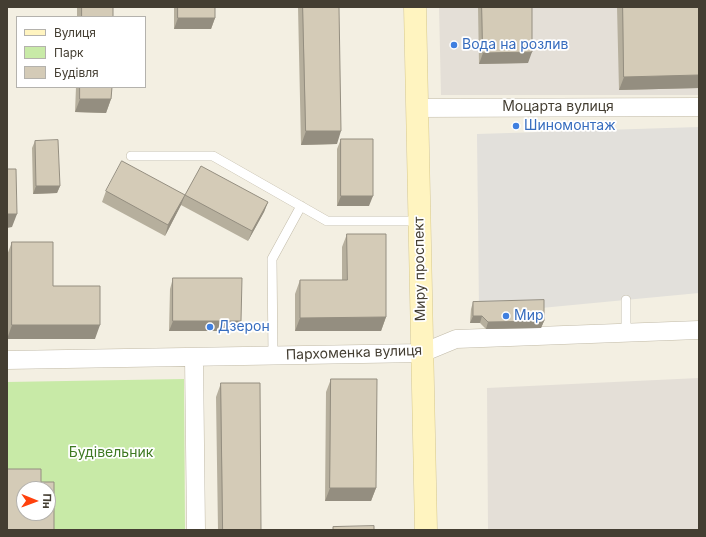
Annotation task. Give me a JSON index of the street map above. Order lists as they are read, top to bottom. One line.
{"streets":{"main road":["Миру проспект"],"street":["Моцарта вулиця","Пархоменка вулиця"]},"crossings":[["Моцарта вулиця","Миру проспект"],["Миру проспект","Пархоменка вулиця"]],"parks":["Будівельник"],"places":["Вода на розлив","Шиномонтаж","Мир","Дзерон"],"legend":["Вулиця","Парк","Будівля"],"north":"right"}
